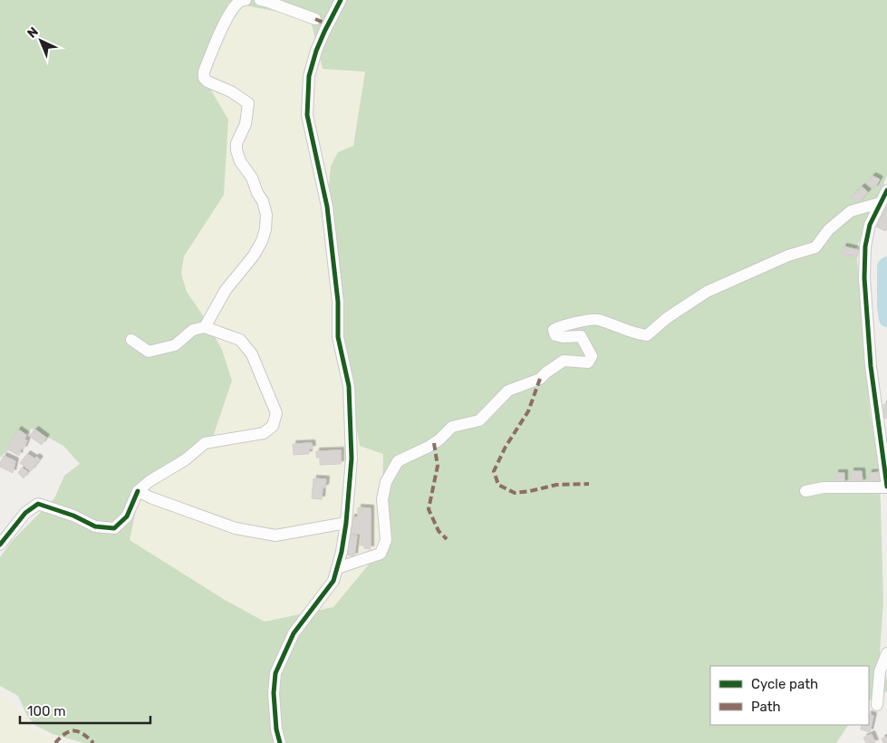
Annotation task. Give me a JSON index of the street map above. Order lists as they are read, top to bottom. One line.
{"legend":["Cycle path","Path"],"scale_bar":"100 m","north":"top left"}
